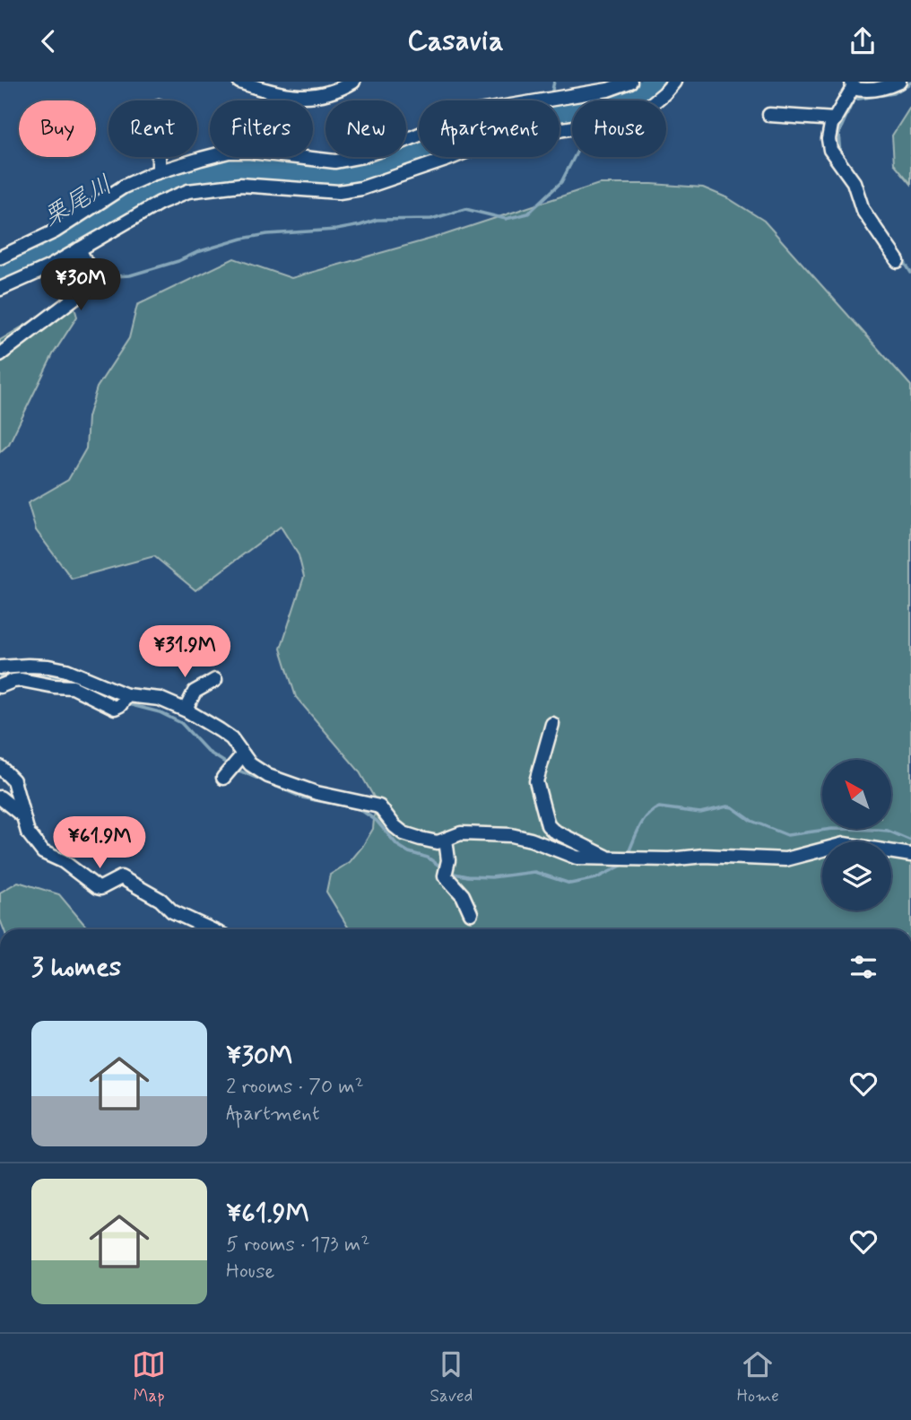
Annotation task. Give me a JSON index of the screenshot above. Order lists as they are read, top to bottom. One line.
{"water":["栗尾川"],"north":"top left","page":{"header":"Casavia","chip":["Buy","Rent","Filters","New","Apartment","House"],"price":["¥30M","¥31.9M","¥61.9M"],"heading":"3 homes","list":[{"name":"¥30M","note":"2 rooms · 70 m² · Apartment"},{"name":"¥61.9M","note":"5 rooms · 173 m² · House"}],"tabs":["Map","Saved","Home"]}}
